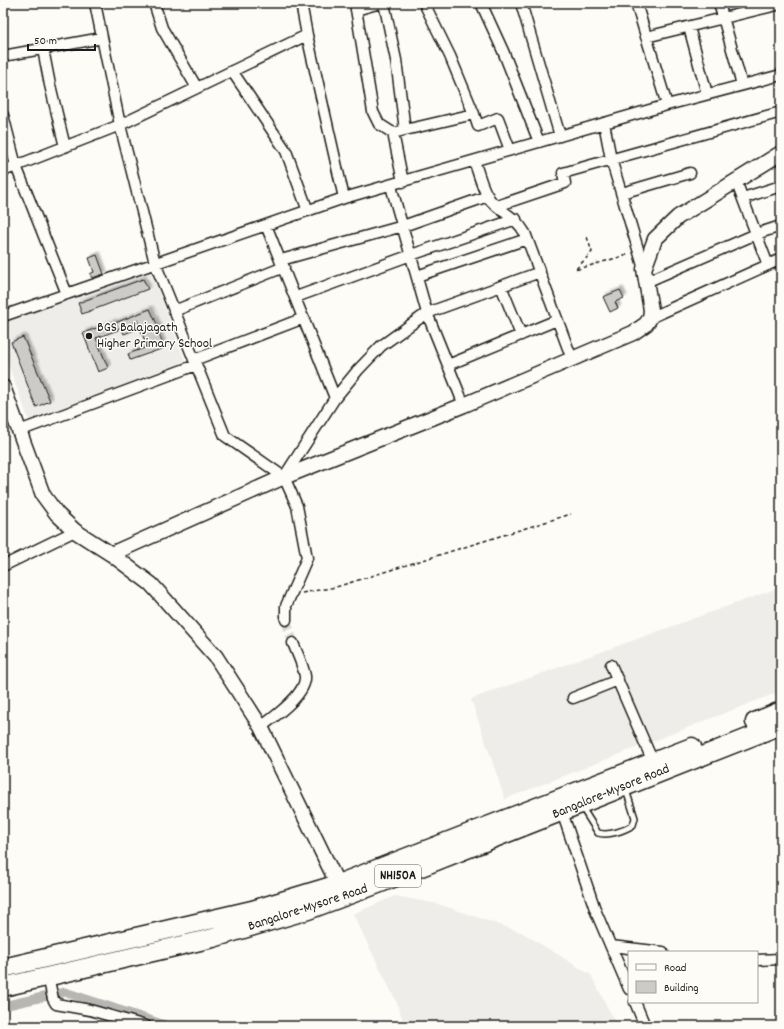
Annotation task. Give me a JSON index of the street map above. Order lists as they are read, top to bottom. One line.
{"streets":{"highway":["Bangalore-Mysore Road","NH150A"]},"places":["BGS Balajagath Higher Primary School"],"legend":["Road","Building"],"scale_bar":"50 m"}
